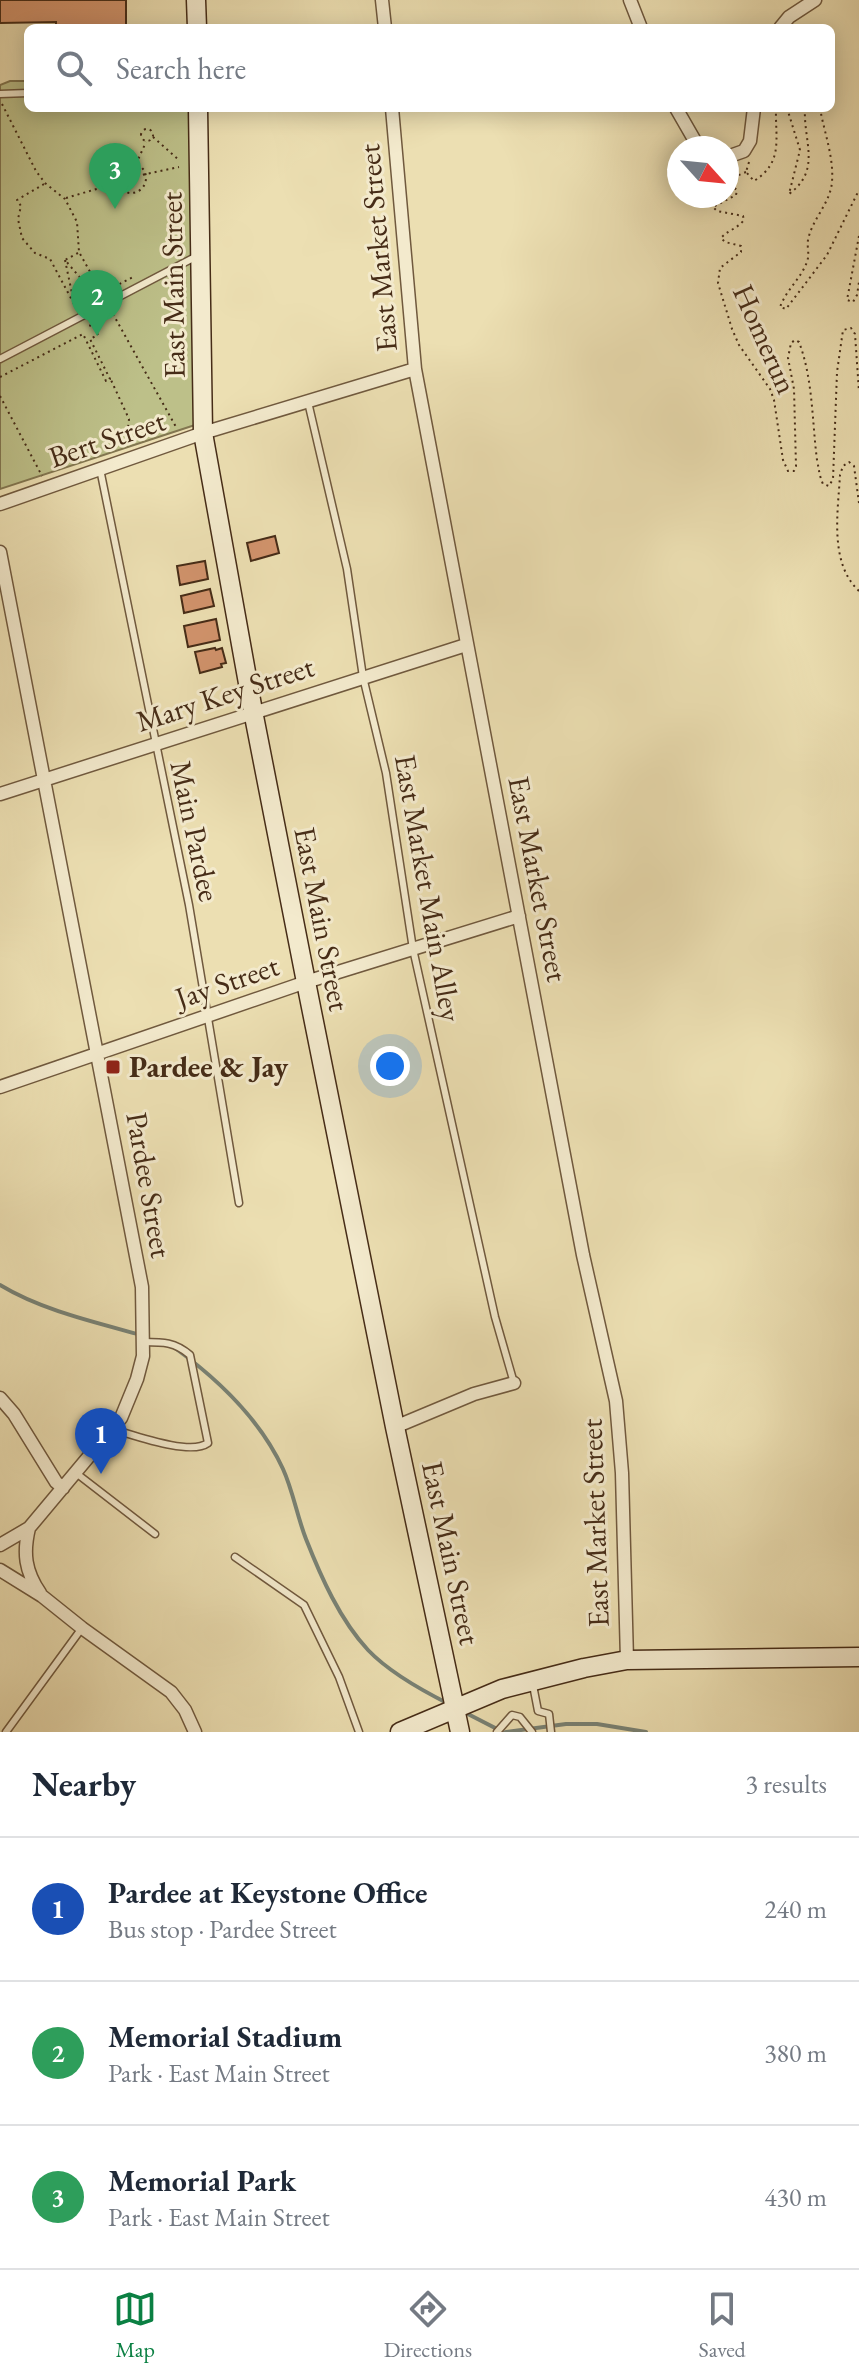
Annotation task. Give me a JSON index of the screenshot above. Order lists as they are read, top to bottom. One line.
{"streets":{"main road":["East Main Street"],"street":["East Market Street","Bert Street","Mary Key Street","Jay Street","Pardee Street"],"lane":["Main Pardee","East Market Main Alley"],"path":["Homerun"]},"crossings":[["East Market Street","Bert Street"],["East Market Street","Mary Key Street"],["East Market Street","Jay Street"],["East Main Street","Bert Street"],["East Main Street","Mary Key Street"],["East Main Street","Jay Street"],["Bert Street","Main Pardee"],["Bert Street","East Market Main Alley"],["Mary Key Street","Main Pardee"],["Mary Key Street","East Market Main Alley"],["Mary Key Street","Pardee Street"],["Main Pardee","Jay Street"],["East Market Main Alley","Jay Street"],["Jay Street","Pardee Street"]],"places":{"transit":["Pardee & Jay"]},"north":"bottom right","page":{"search":"Search here","pins":["3","2","1"],"heading":["Nearby","3 results"],"list":[{"mark":"1","name":"Pardee at Keystone Office","note":"Bus stop · Pardee Street","value":"240 m"},{"mark":"2","name":"Memorial Stadium","note":"Park · East Main Street","value":"380 m"},{"mark":"3","name":"Memorial Park","note":"Park · East Main Street","value":"430 m"}],"nav":["Map","Directions","Saved"]}}
